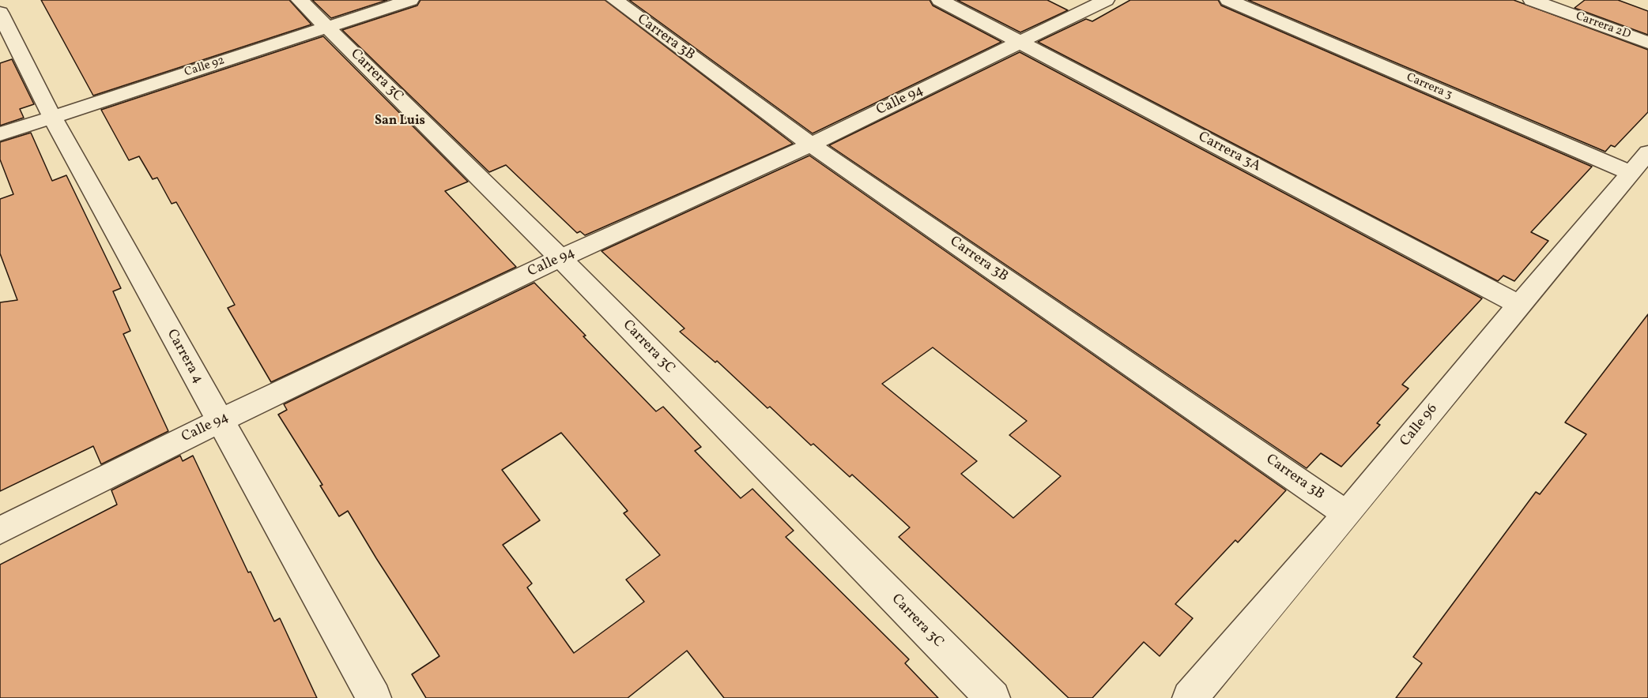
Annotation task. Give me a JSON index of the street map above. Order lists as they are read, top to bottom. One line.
{"streets":{"street":["Carrera 2D","Carrera 3B","Calle 92","Carrera 3C","Carrera 3","Calle 94","Carrera 3A","Carrera 4","Calle 96"]},"crossings":[["Carrera 3B","Calle 94"],["Carrera 3B","Calle 96"],["Calle 92","Carrera 3C"],["Calle 92","Carrera 4"],["Carrera 3C","Calle 94"],["Carrera 3","Calle 96"],["Calle 94","Carrera 3A"],["Calle 94","Carrera 4"],["Carrera 3A","Calle 96"]],"districts":["San Luis"]}
